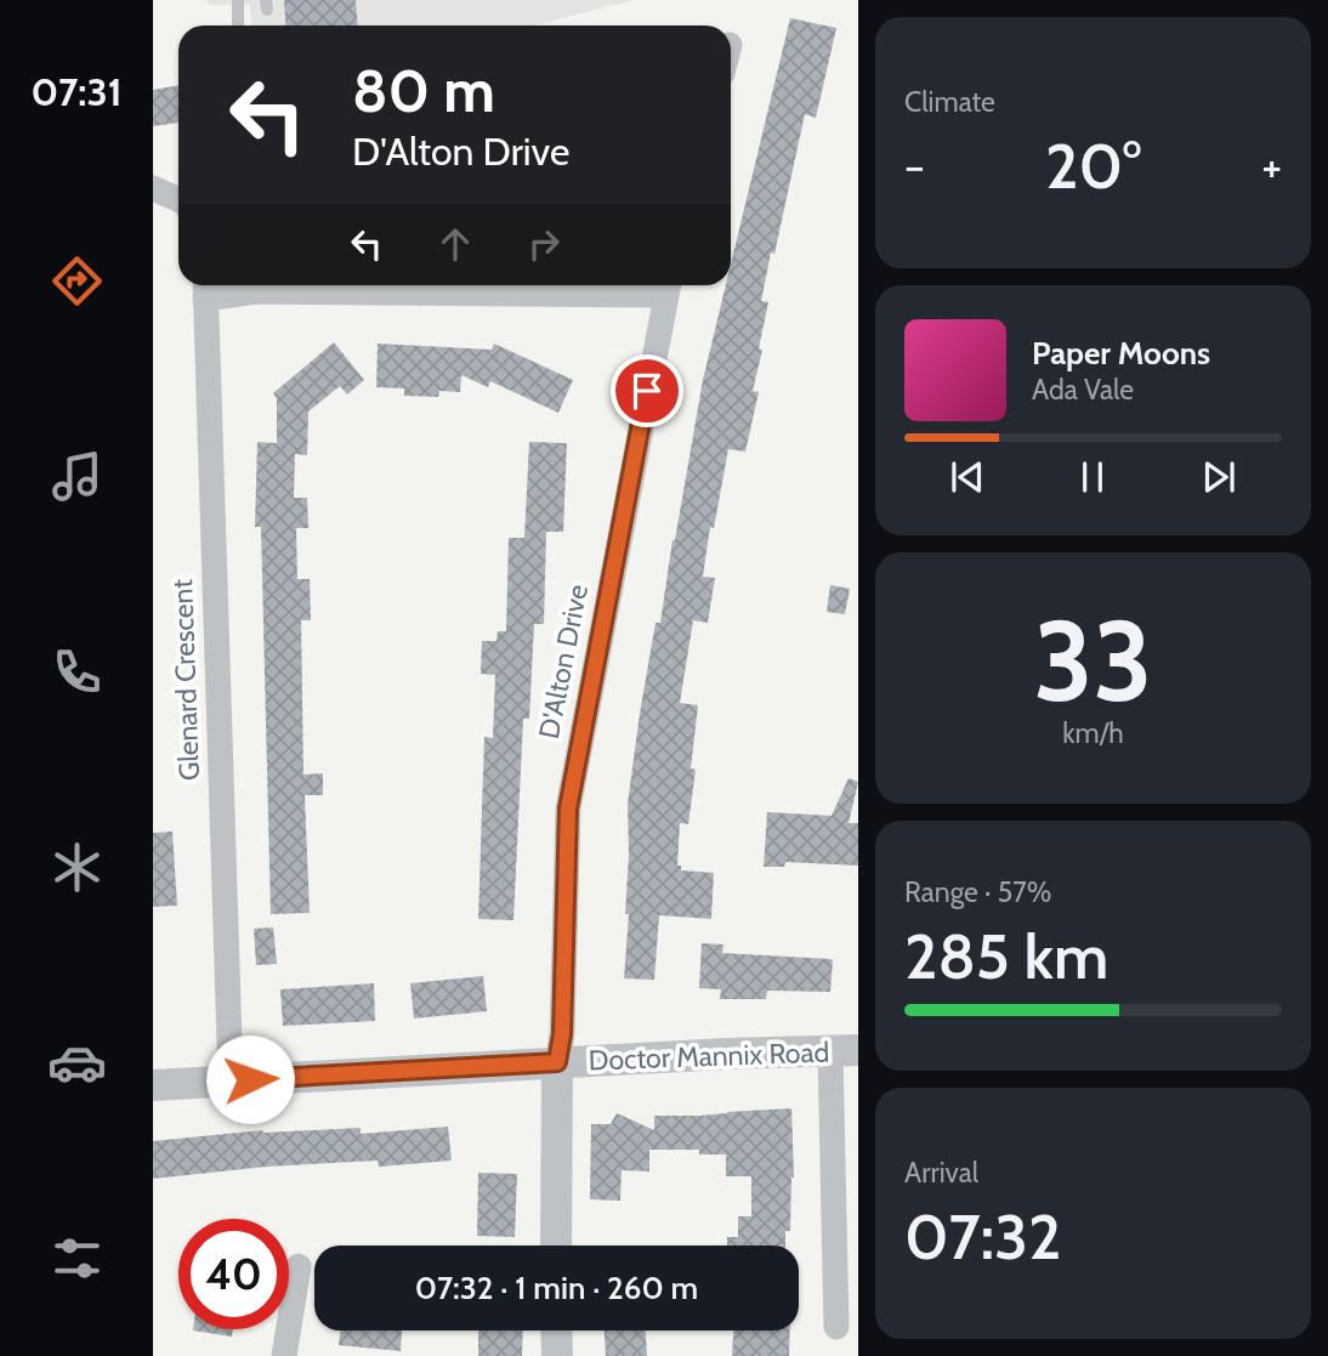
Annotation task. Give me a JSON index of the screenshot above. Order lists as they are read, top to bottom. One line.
{"streets":{"street":["D'Alton Drive","Glenard Crescent","Doctor Mannix Road"]},"crossings":[["D'Alton Drive","Doctor Mannix Road"],["Glenard Crescent","Doctor Mannix Road"]],"page":{"tabs":"07:31","tile":["Climate",["33","km/h"],["Range · 57%","285 km"],["Arrival","07:32"]],"turn":["80 m","D'Alton Drive"],"heat":["−","20°","+"],"song":["Paper Moons","Ada Vale"],"limit":"40","trip":"07:32 · 1 min · 260 m"}}
